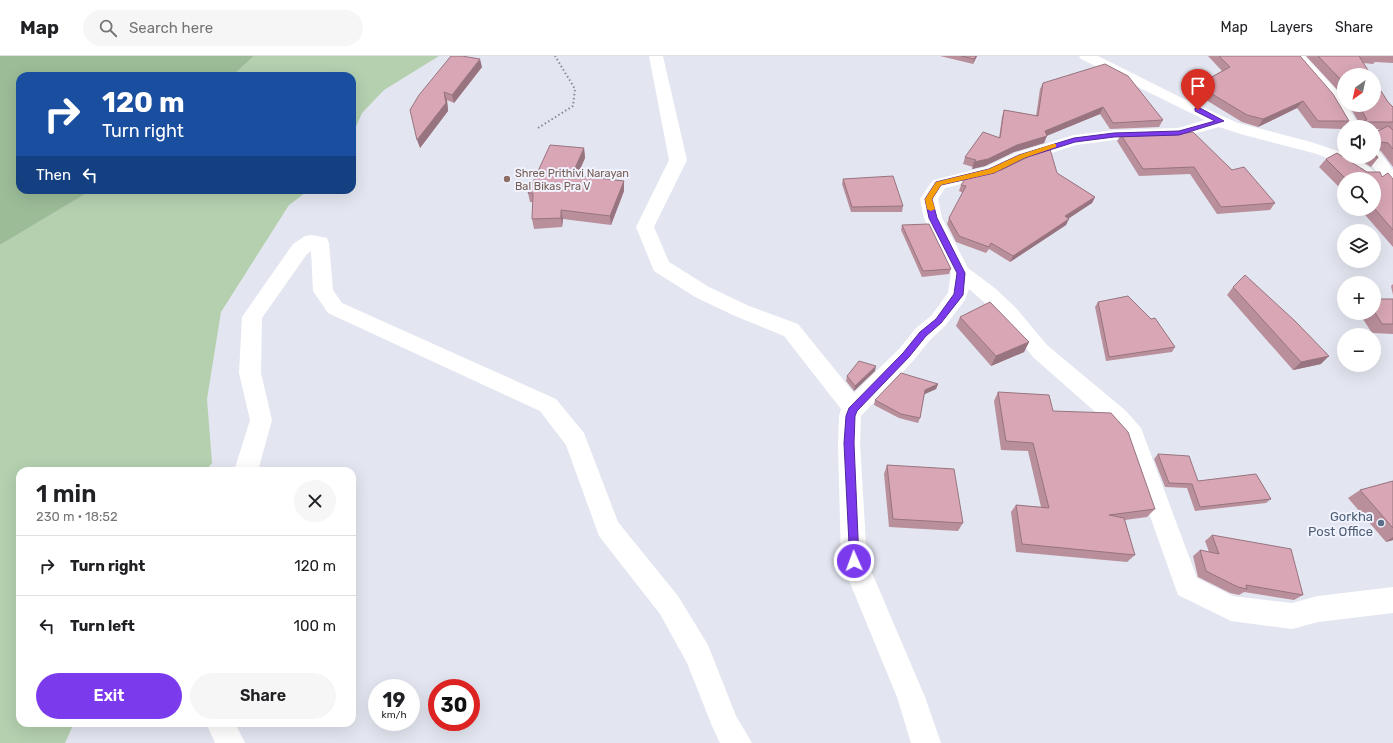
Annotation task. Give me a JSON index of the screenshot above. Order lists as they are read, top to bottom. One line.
{"places":["Shree Prithivi Narayan Bal Bikas Pra V","Gorkha Post Office"],"north":"bottom left","page":{"header":"Map","search":"Search here","nav":["Map","Layers","Share"],"map_buttons":["+","−"],"turn":["120 m","Turn right"],"then":"Then","heading":["1 min","230 m · 18:52"],"list":[{"name":"Turn right","value":"120 m"},{"name":"Turn left","value":"100 m"}],"buttons":["Exit","Share"],"speed":"19 km/h","limit":"30"}}
